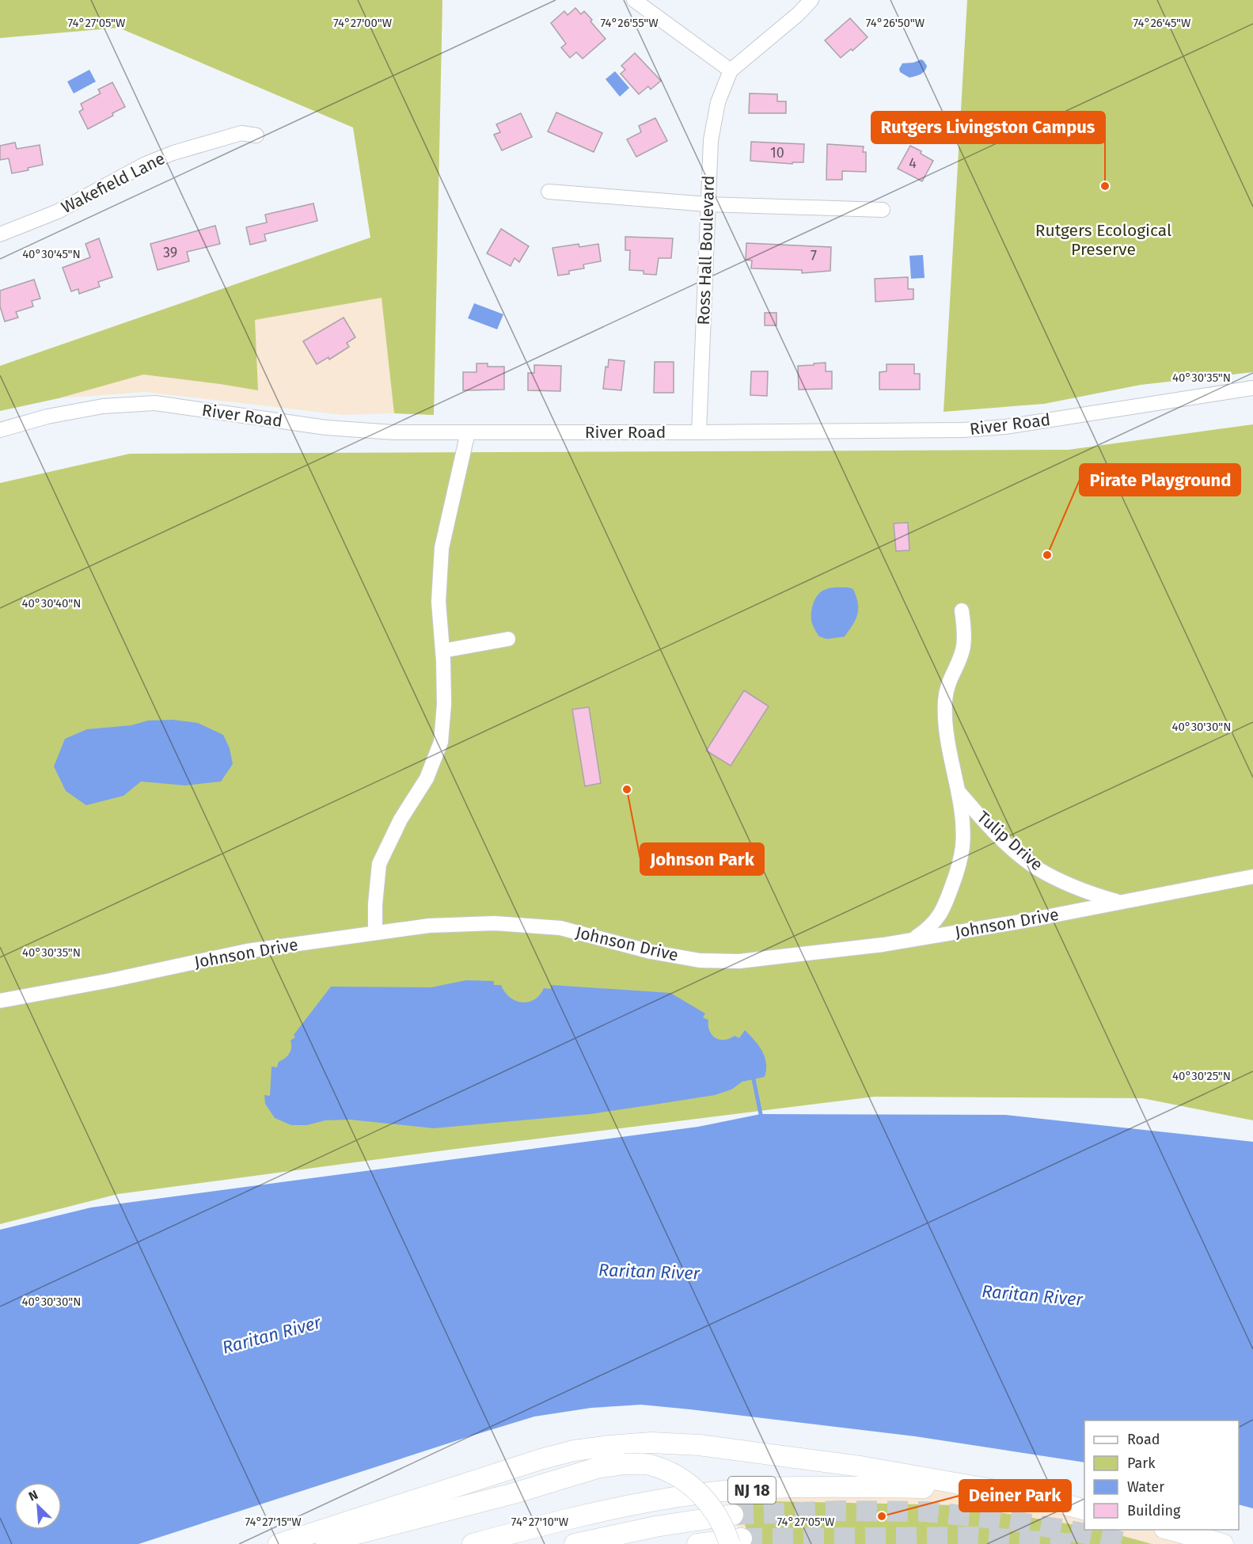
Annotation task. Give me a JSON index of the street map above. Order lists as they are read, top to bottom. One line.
{"streets":{"highway":["NJ 18"],"street":["Wakefield Lane","Ross Hall Boulevard","River Road","Tulip Drive","Johnson Drive"]},"crossings":[["Ross Hall Boulevard","River Road"],["Tulip Drive","Johnson Drive"]],"water":["Raritan River"],"parks":["Rutgers Ecological Preserve"],"places":["Rutgers Livingston Campus","Pirate Playground","Johnson Park","Deiner Park"],"house_numbers":["10","4","39","7"],"legend":["Road","Park","Water","Building"],"north":"top left","coordinates":["74°27'05\"W","74°27'00\"W","74°26'55\"W","74°26'50\"W","74°26'45\"W","40°30'45\"N","40°30'35\"N","40°30'40\"N","40°30'30\"N","40°30'25\"N","74°27'15\"W","74°27'10\"W"]}
